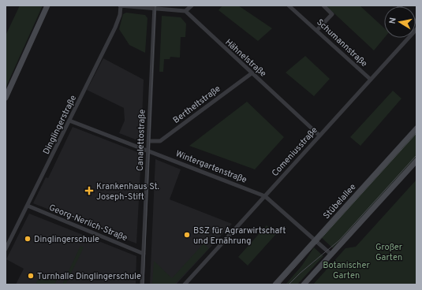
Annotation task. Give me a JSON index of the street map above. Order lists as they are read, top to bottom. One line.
{"streets":{"main road":["Stübelallee"],"street":["Schumannstraße","Hähnelstraße","Bertheltstraße","Dinglingerstraße","Canalettostraße","Comeniusstraße","Wintergartenstraße","Georg-Nerlich-Straße"]},"crossings":[["Schumannstraße","Comeniusstraße"],["Hähnelstraße","Bertheltstraße"],["Hähnelstraße","Comeniusstraße"],["Bertheltstraße","Canalettostraße"],["Dinglingerstraße","Wintergartenstraße"],["Dinglingerstraße","Georg-Nerlich-Straße"],["Canalettostraße","Wintergartenstraße"],["Canalettostraße","Georg-Nerlich-Straße"],["Comeniusstraße","Wintergartenstraße"],["Wintergartenstraße","Stübelallee"]],"parks":["Großer Garten","Botanischer Garten"],"places":{"health":["Krankenhaus St. Joseph-Stift"],"other":["BSZ für Agrarwirtschaft und Ernährung","Dinglingerschule","Turnhalle Dinglingerschule"]},"north":"left"}
